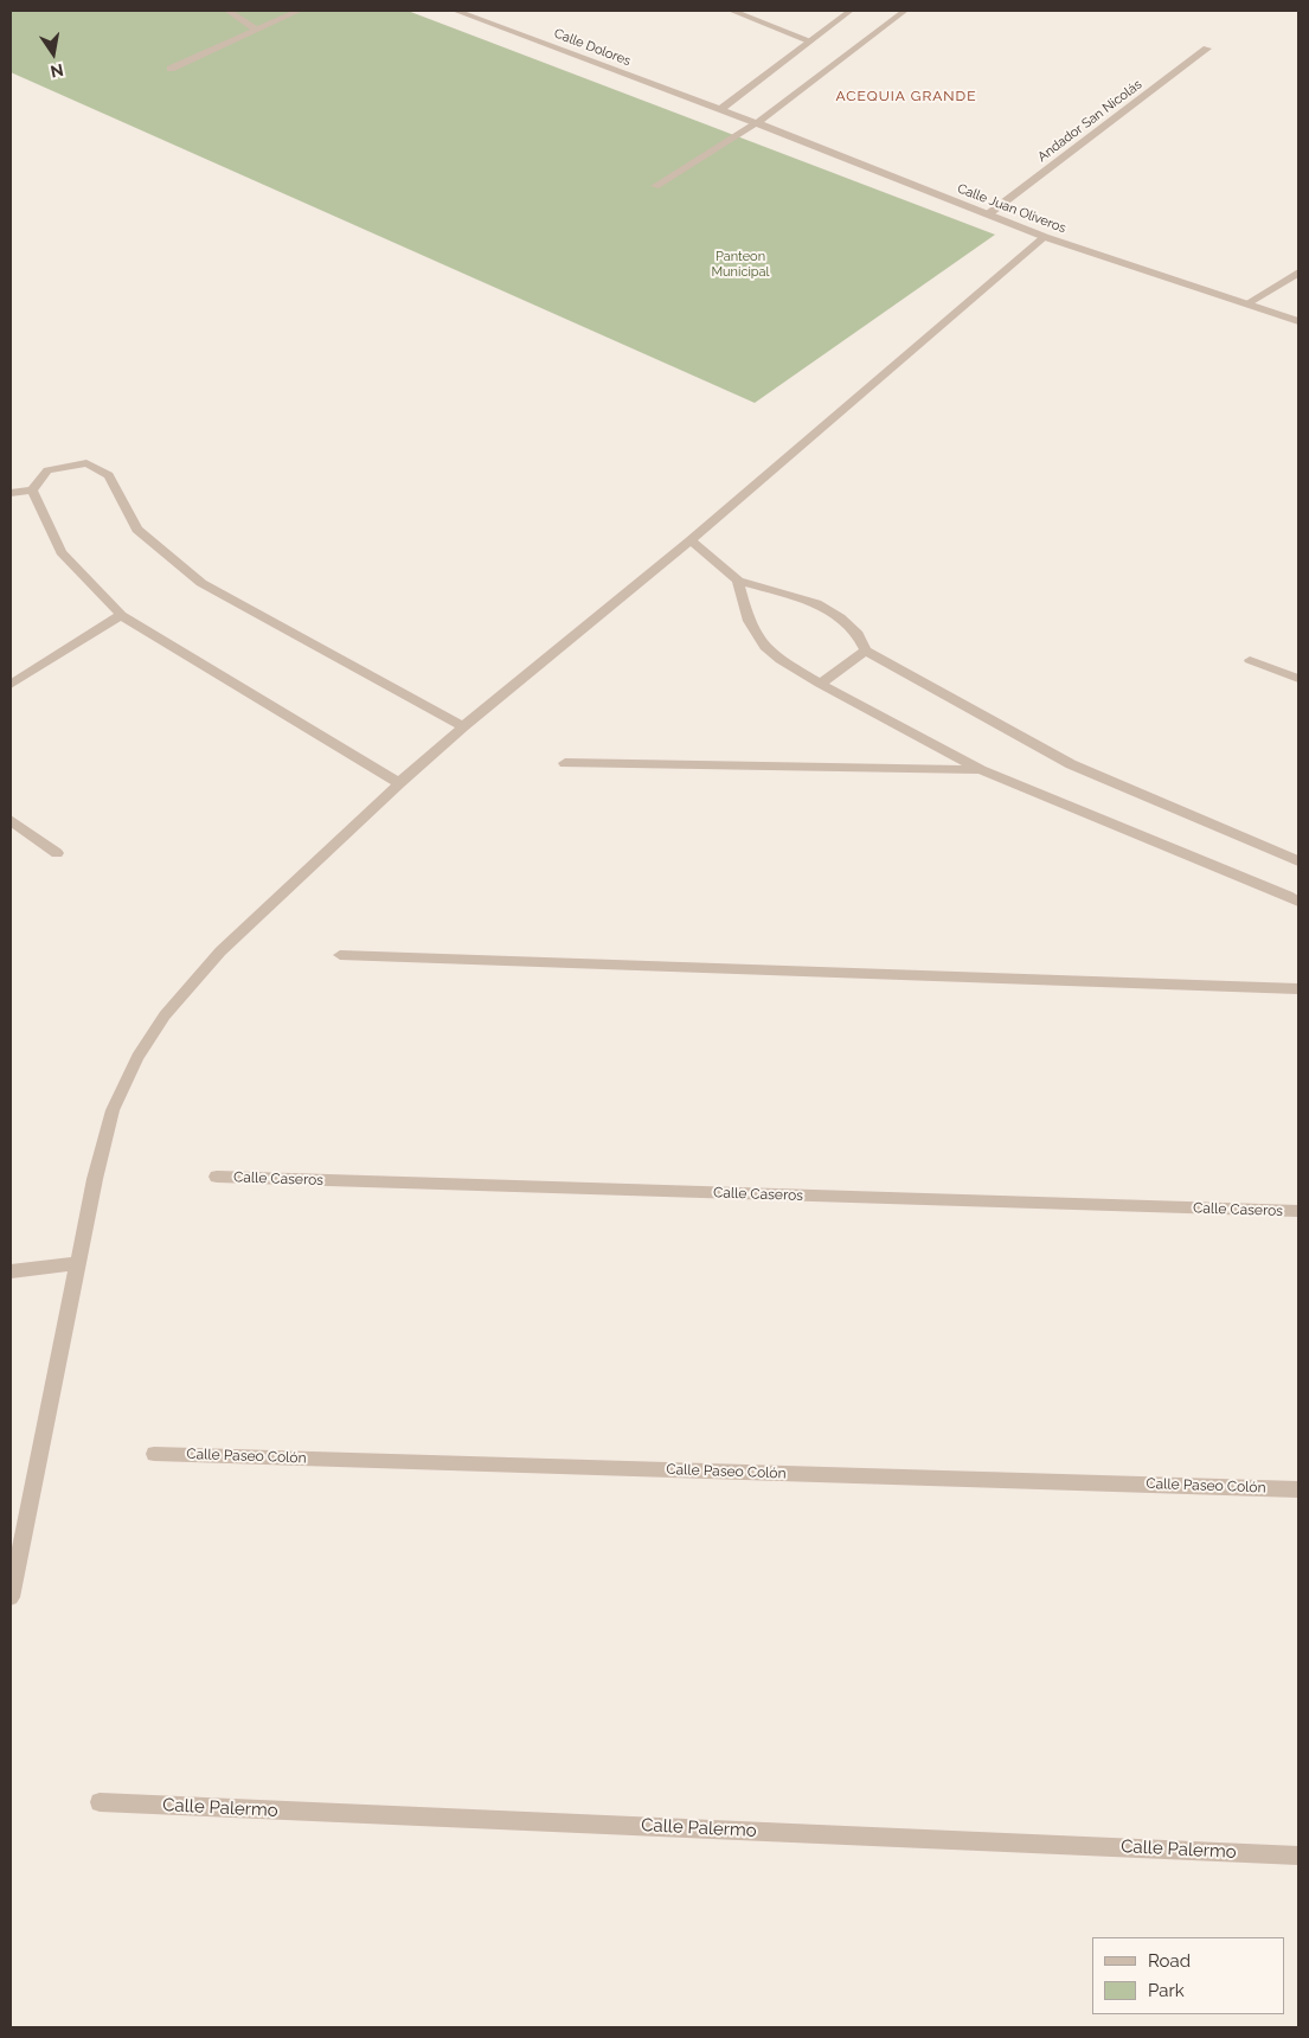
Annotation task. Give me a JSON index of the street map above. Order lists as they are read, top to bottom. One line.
{"streets":{"street":["Calle Dolores","Andador San Nicolás","Calle Juan Oliveros","Calle Caseros","Calle Paseo Colón","Calle Palermo"]},"crossings":[["Calle Dolores","Calle Juan Oliveros"],["Andador San Nicolás","Calle Juan Oliveros"]],"districts":["ACEQUIA GRANDE"],"parks":["Panteon Municipal"],"legend":["Road","Park"],"north":"bottom"}
